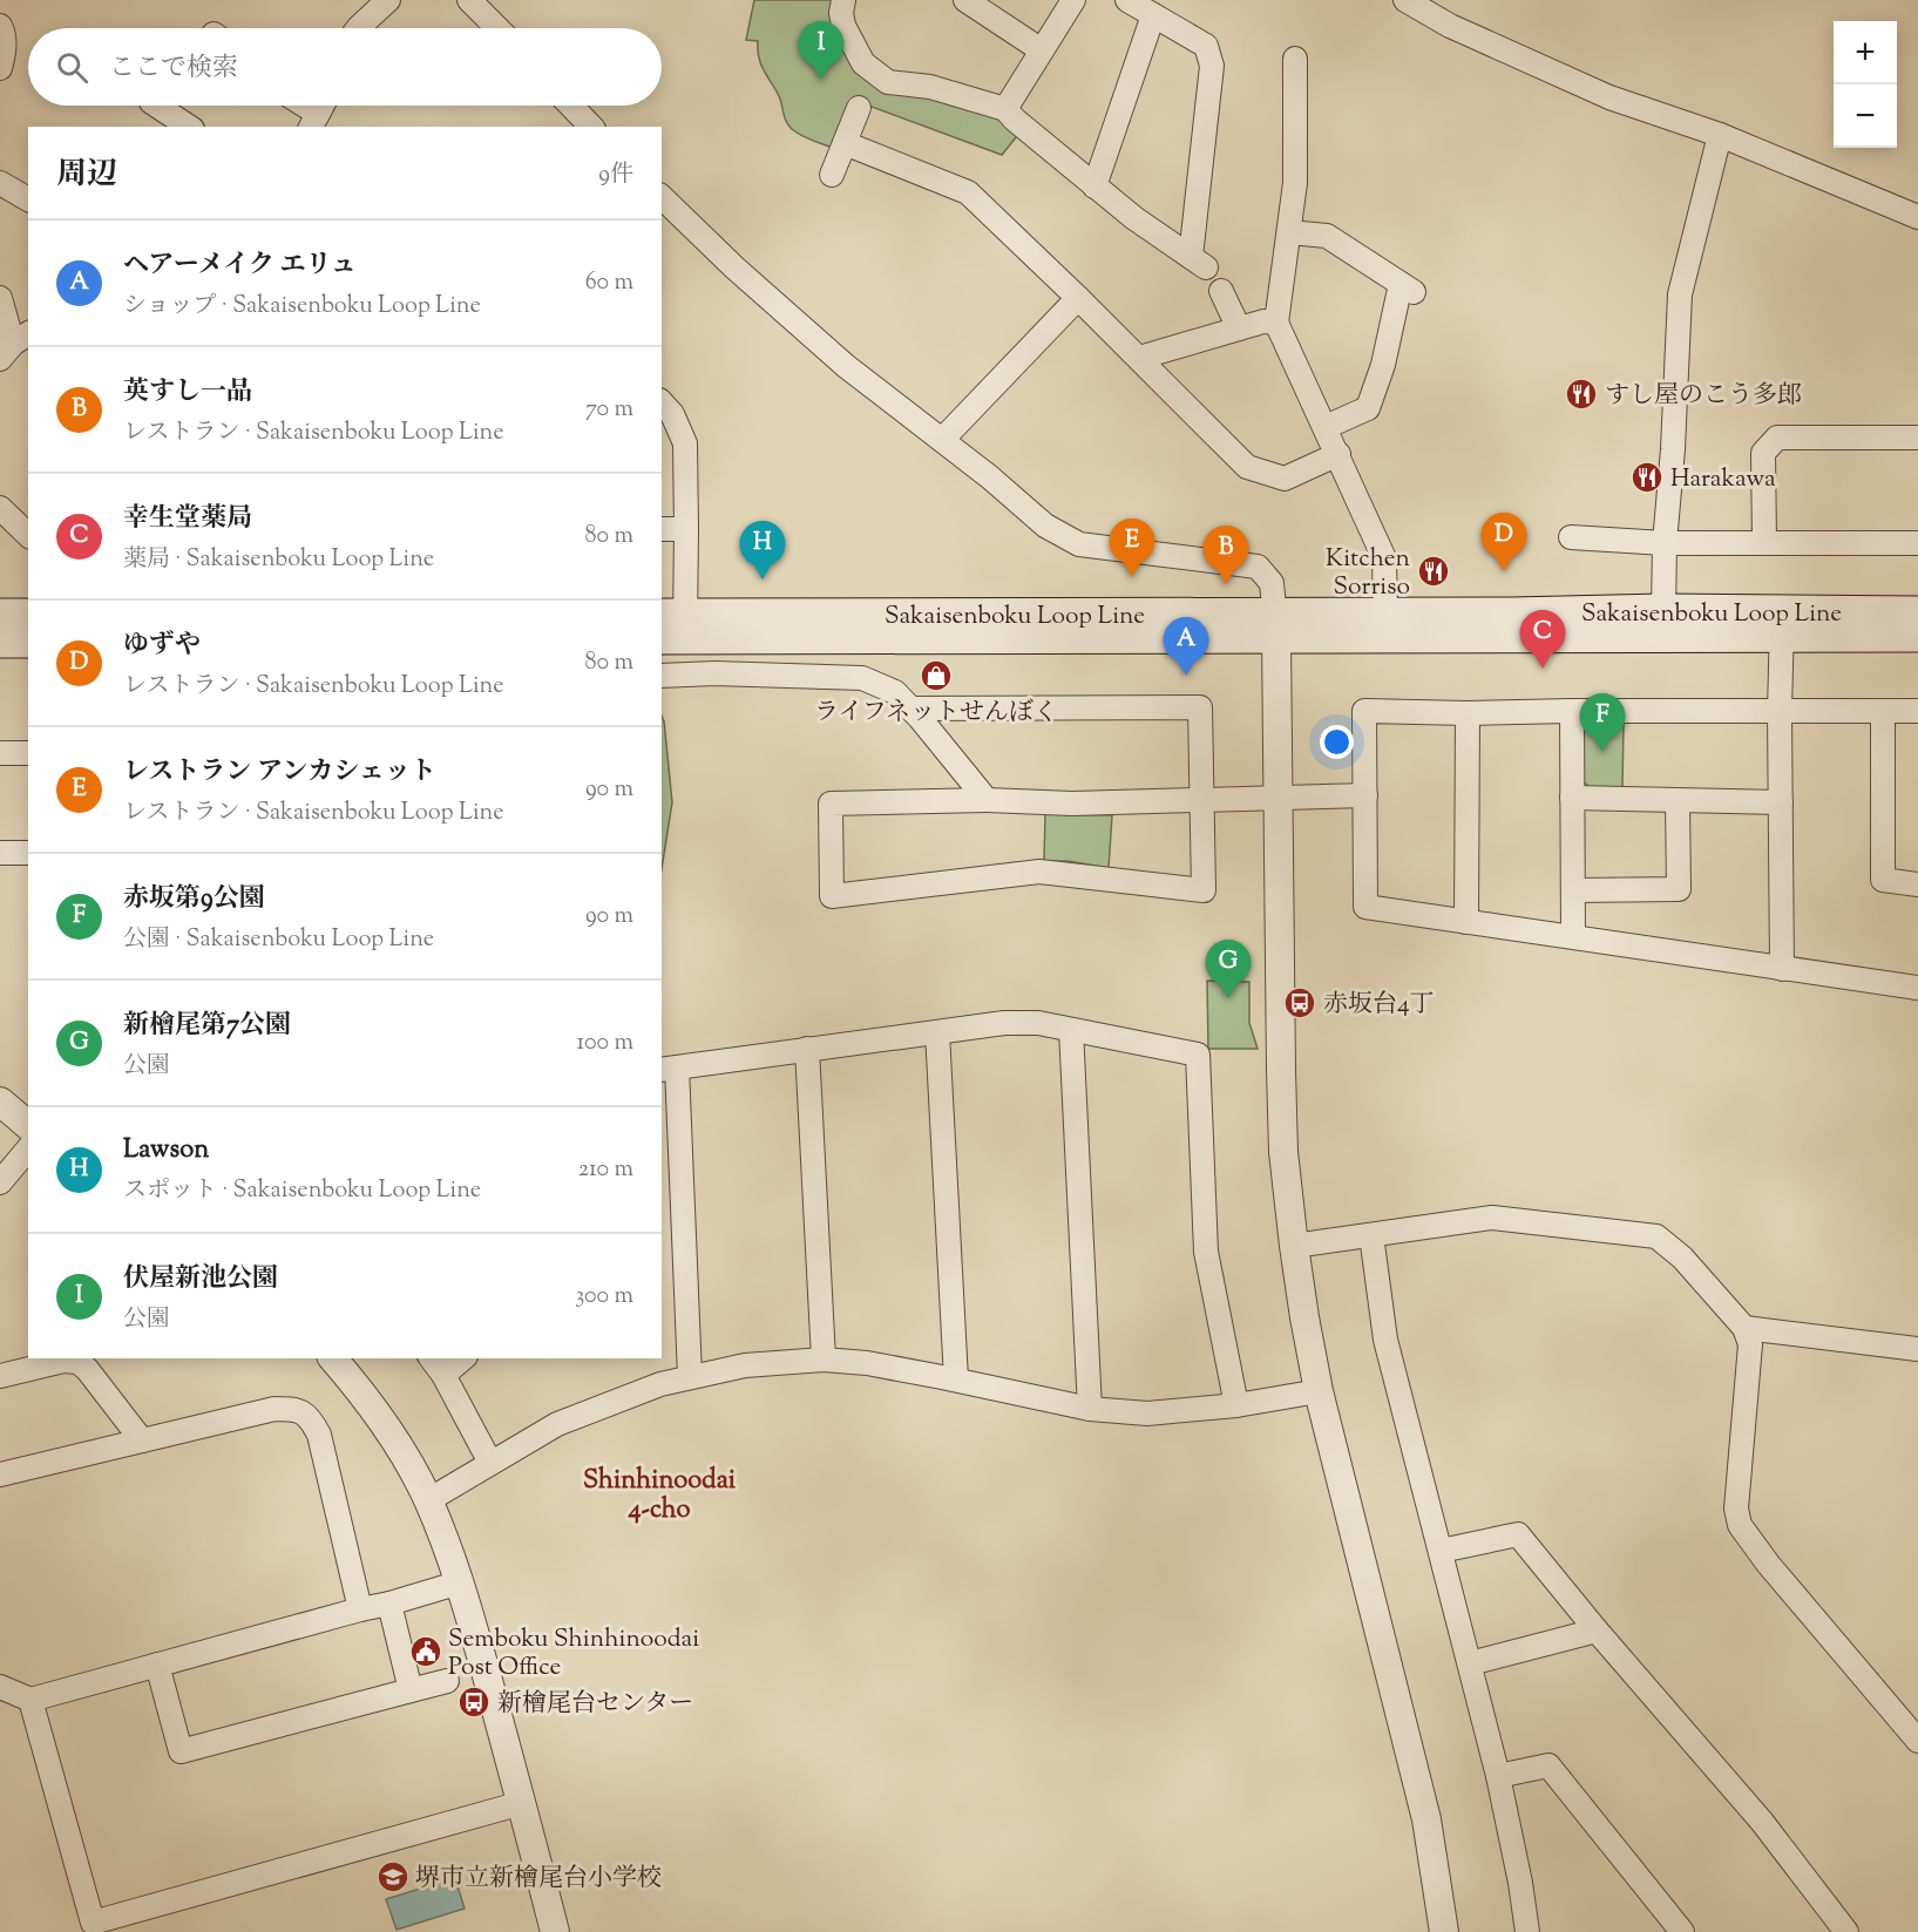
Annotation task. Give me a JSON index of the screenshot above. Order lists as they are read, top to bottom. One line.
{"streets":{"main road":["Sakaisenboku Loop Line"]},"districts":["Shinhinoodai 4-cho"],"places":{"restaurant":["すし屋のこう多郎","Harakawa","Kitchen Sorriso"],"shop":["ライフネットせんぼく"],"bus stop":["赤坂台4丁","新檜尾台センター"],"public building":["Semboku Shinhinoodai Post Office"],"school or university":["堺市立新檜尾台小学校"]},"page":{"map_buttons":["+","−"],"pins":["I","D","E","H","B","C","A","F","G"],"search":"ここで検索","heading":["周辺","9件"],"list":[{"mark":"A","name":"ヘアーメイク エリュ","note":"ショップ · Sakaisenboku Loop Line","value":"60 m"},{"mark":"B","name":"英すし一品","note":"レストラン · Sakaisenboku Loop Line","value":"70 m"},{"mark":"C","name":"幸生堂薬局","note":"薬局 · Sakaisenboku Loop Line","value":"80 m"},{"mark":"D","name":"ゆずや","note":"レストラン · Sakaisenboku Loop Line","value":"80 m"},{"mark":"E","name":"レストラン アンカシェット","note":"レストラン · Sakaisenboku Loop Line","value":"90 m"},{"mark":"F","name":"赤坂第9公園","note":"公園 · Sakaisenboku Loop Line","value":"90 m"},{"mark":"G","name":"新檜尾第7公園","note":"公園","value":"100 m"},{"mark":"H","name":"Lawson","note":"スポット · Sakaisenboku Loop Line","value":"210 m"},{"mark":"I","name":"伏屋新池公園","note":"公園","value":"300 m"}]}}
